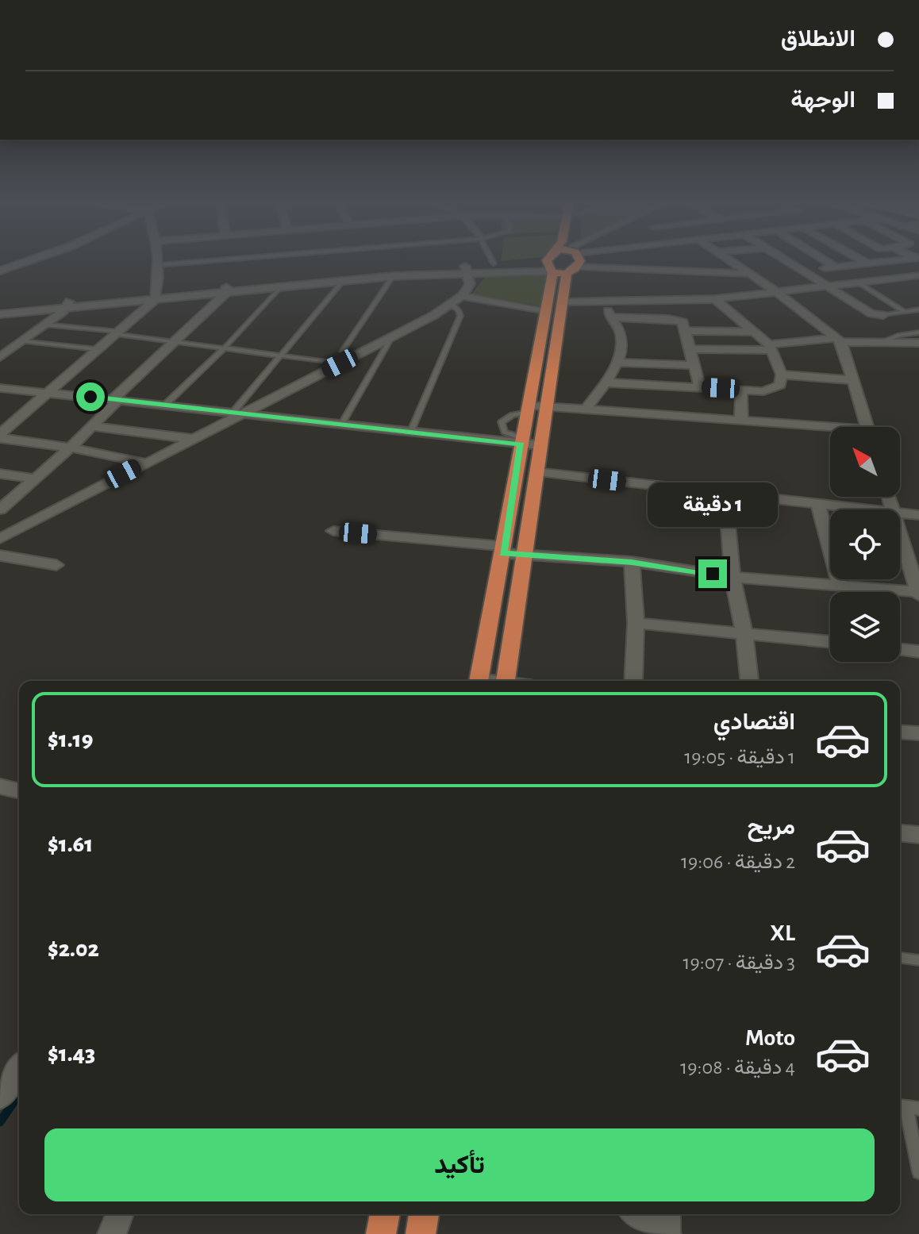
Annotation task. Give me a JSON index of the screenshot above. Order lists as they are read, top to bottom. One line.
{"north":"top left","page":{"banner":["الانطلاق","الوجهة"],"bubble":"1 دقيقة","list":[{"name":"اقتصادي","note":"1 دقيقة · 19:05","value":"$1.19"},{"name":"مريح","note":"2 دقيقة · 19:06","value":"$1.61"},{"name":"XL","note":"3 دقيقة · 19:07","value":"$2.02"},{"name":"Moto","note":"4 دقيقة · 19:08","value":"$1.43"}],"buttons":"تأكيد"}}
